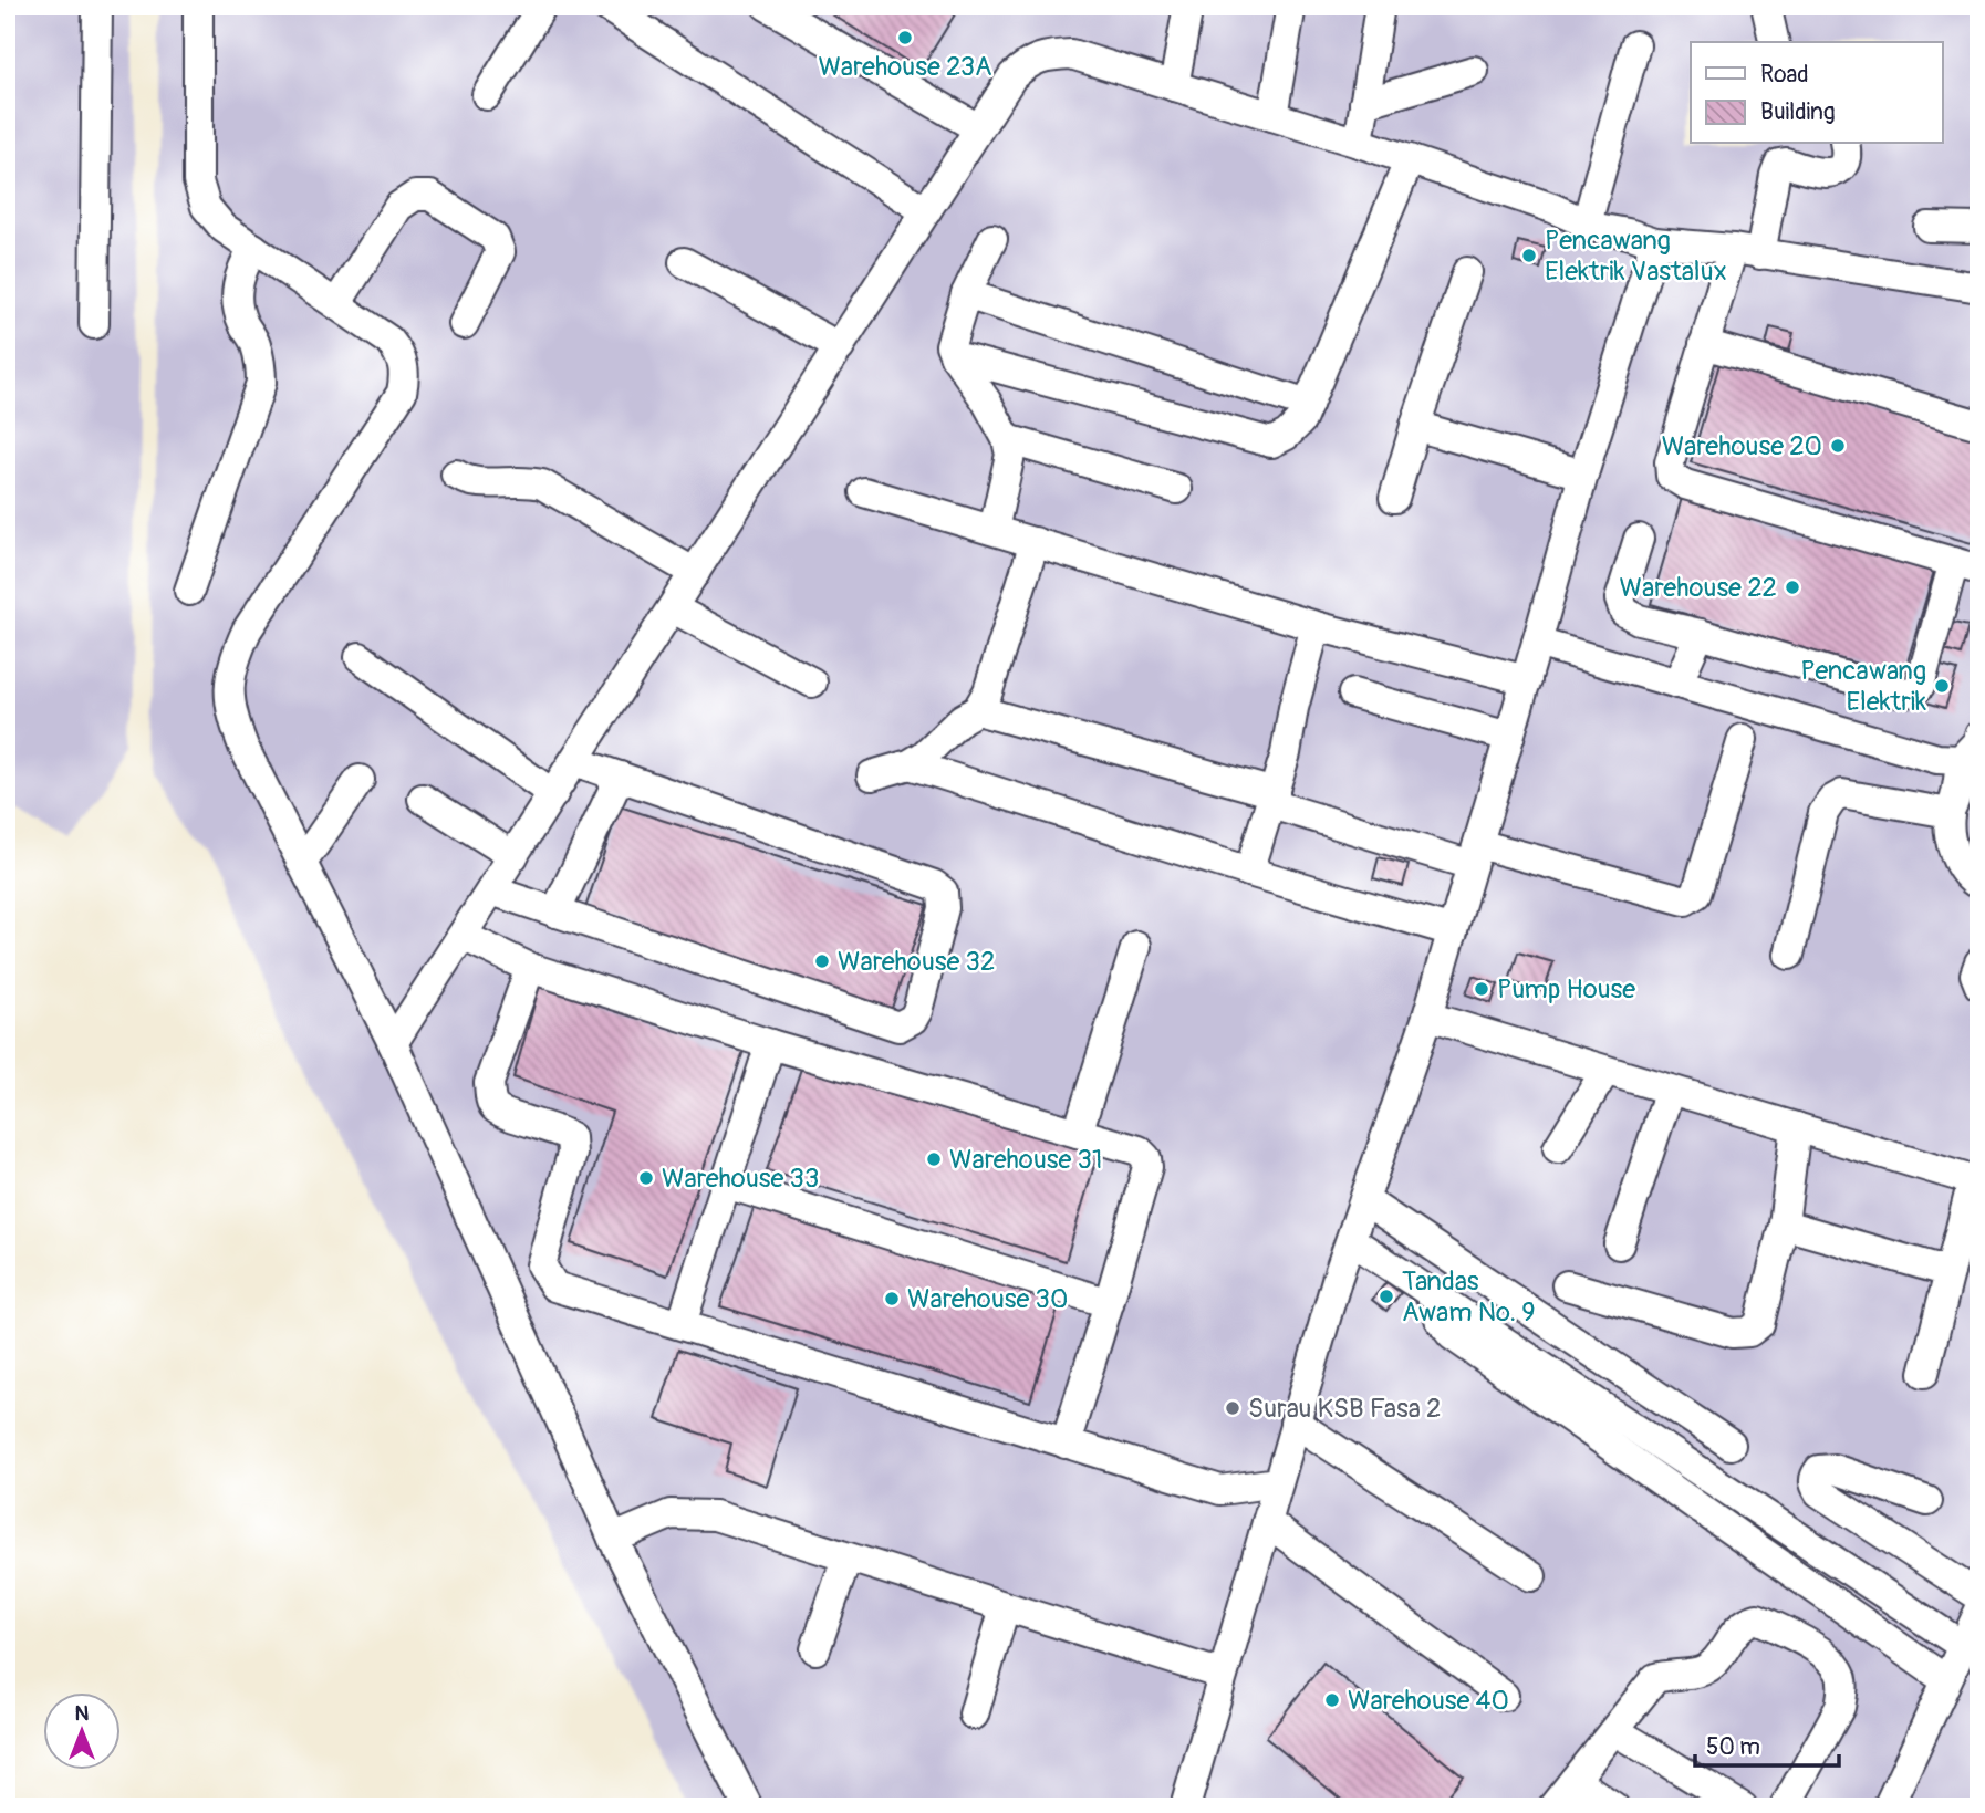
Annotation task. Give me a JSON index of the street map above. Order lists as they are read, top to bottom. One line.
{"places":["Warehouse 23A","Pencawang Elektrik Vastalux","Warehouse 20","Warehouse 22","Pencawang Elektrik","Warehouse 32","Pump House","Warehouse 31","Warehouse 33","Tandas Awam No. 9","Warehouse 30","Surau KSB Fasa 2","Warehouse 40"],"legend":["Road","Building"],"scale_bar":"50 m","north":"top"}
